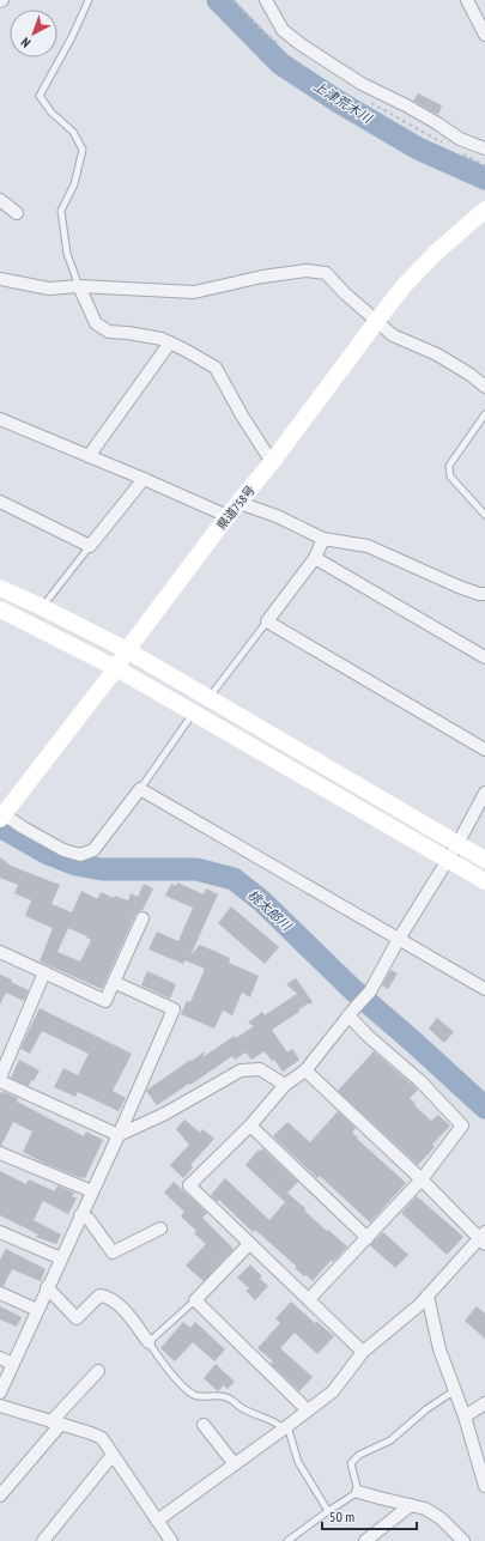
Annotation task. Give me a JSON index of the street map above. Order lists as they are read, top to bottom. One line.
{"streets":{"street":["県道758号"]},"water":["上津荒木川","桃太郎川"],"scale_bar":"50 m","north":"bottom left"}
